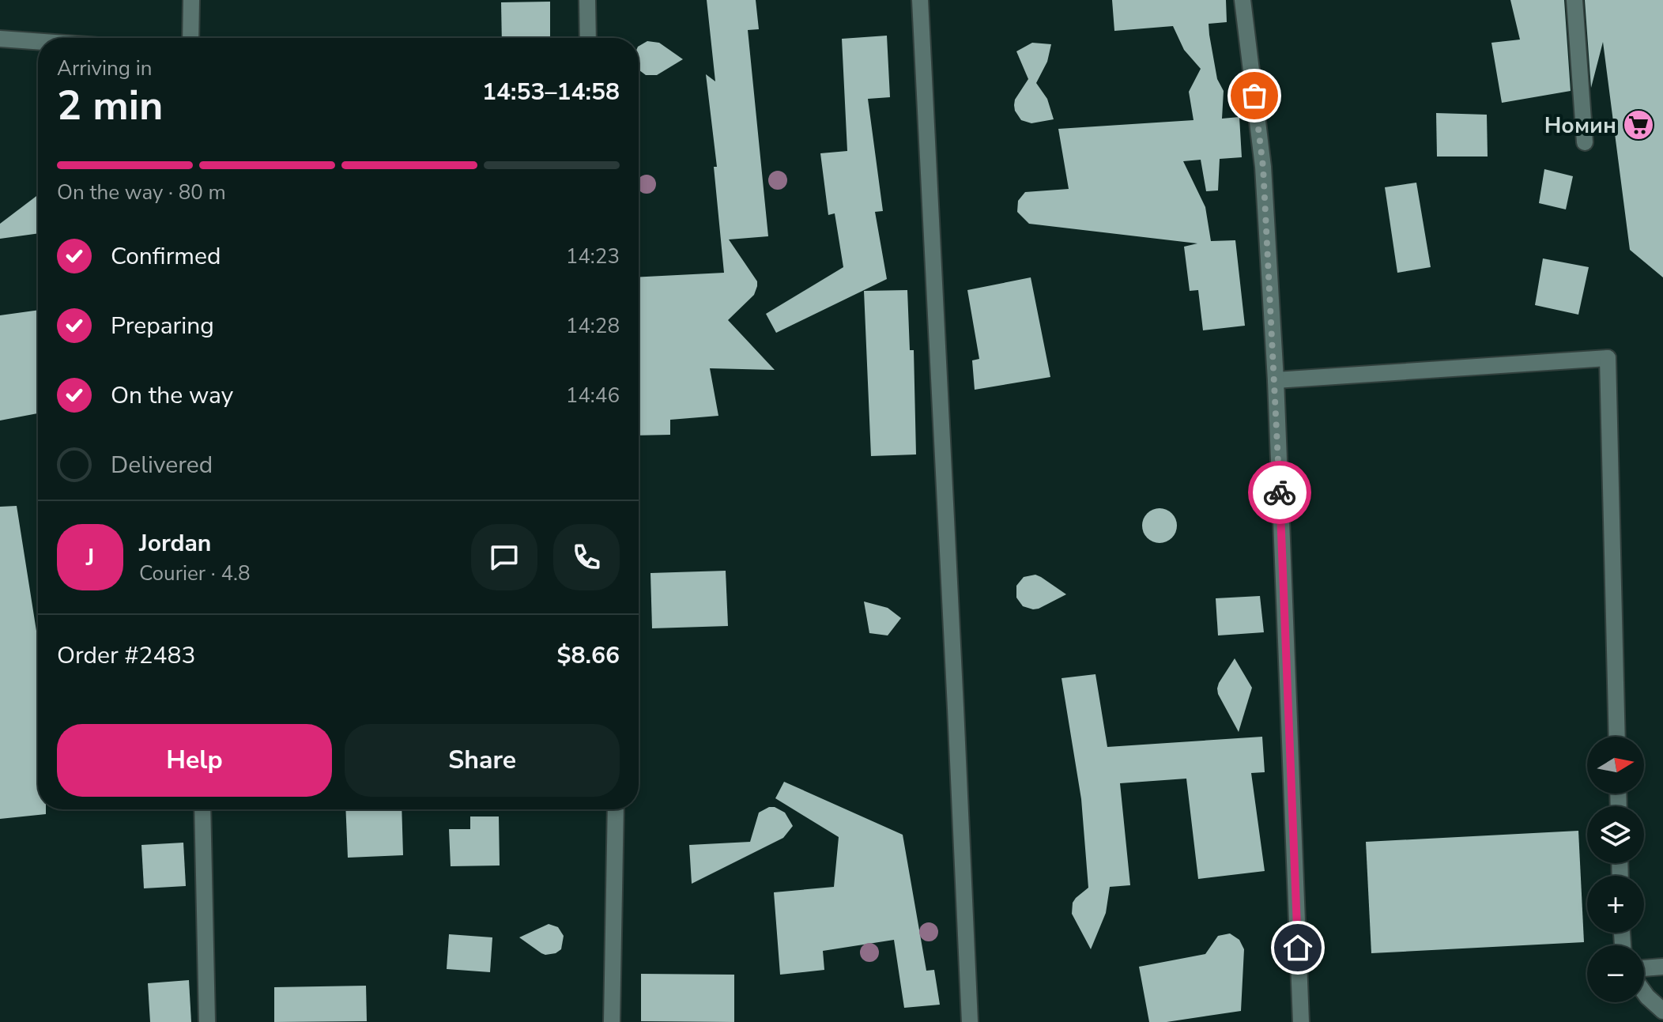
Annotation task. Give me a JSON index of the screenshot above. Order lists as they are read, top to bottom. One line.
{"places":{"supermarket":["Номин"]},"north":"right","page":{"heading":["2 min","Arriving in","14:53–14:58"],"panel":["Jordan","Courier · 4.8","Order #2483","$8.66"],"bar":"On the way · 80 m","list":[["Confirmed","14:23"],["Preparing","14:28"],["On the way","14:46"],"Delivered"],"round":"J","buttons":["Help","Share"],"map_buttons":["+","−"]}}
